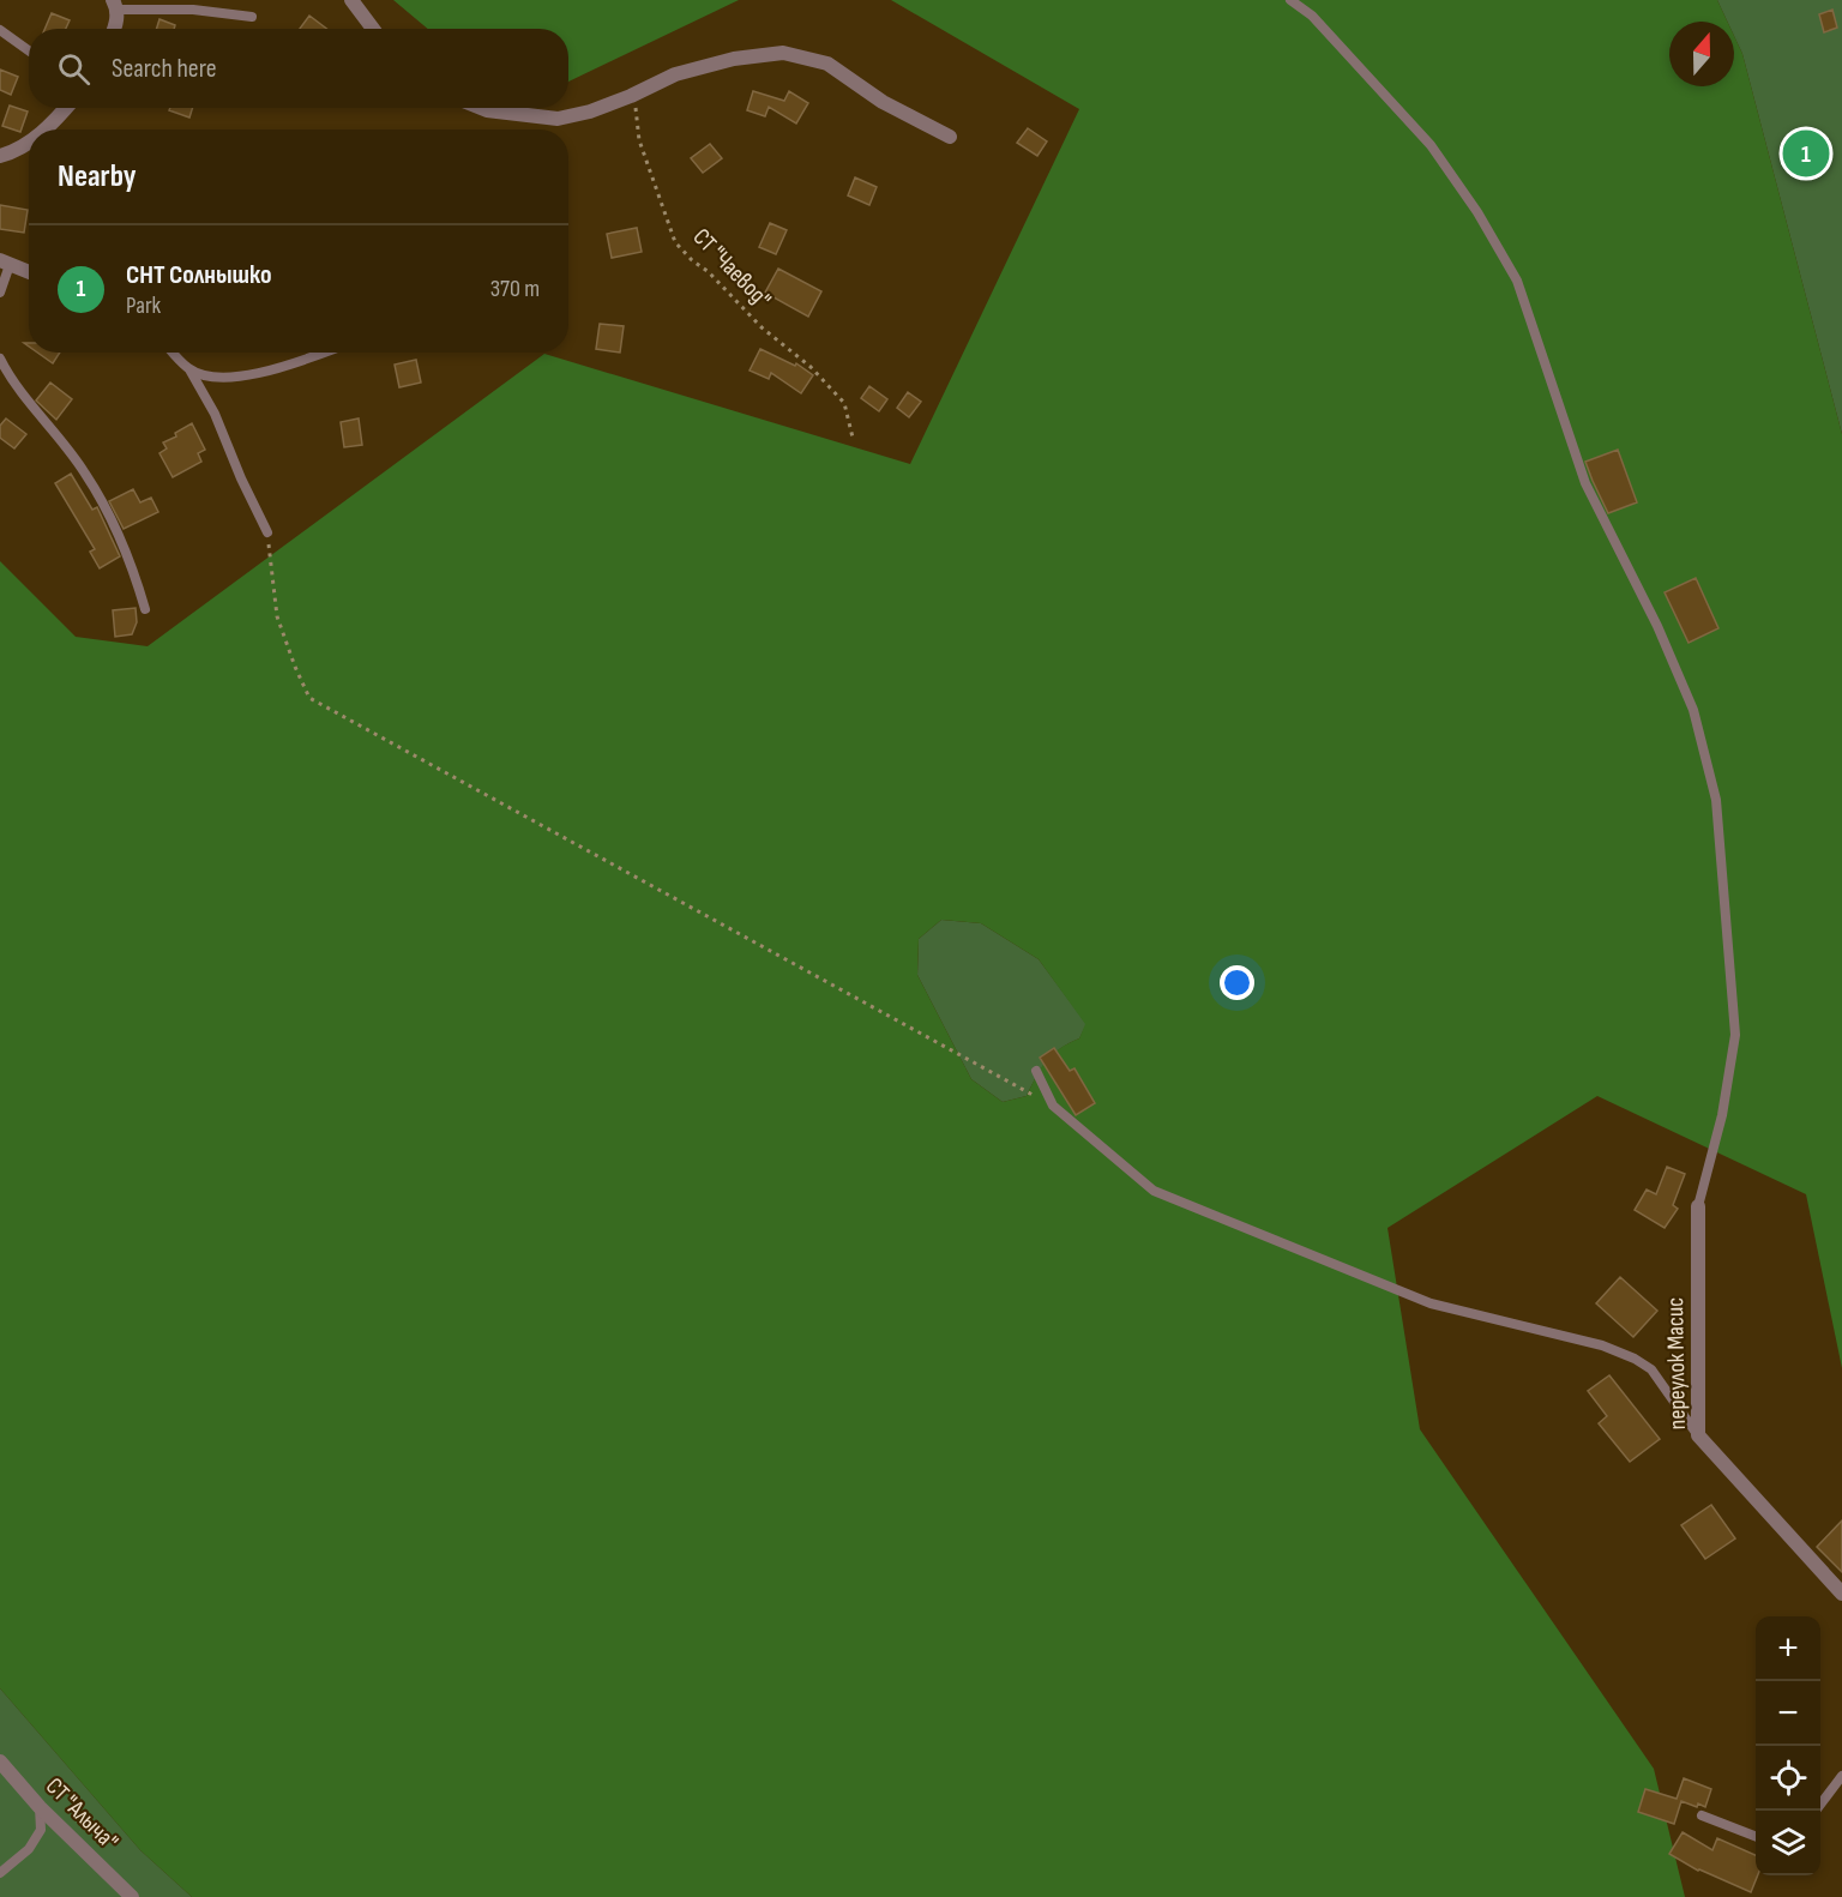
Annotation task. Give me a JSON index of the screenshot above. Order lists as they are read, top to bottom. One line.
{"streets":{"street":["переулок Масис","СТ \"Алыча\""],"path":["СТ \"Чаевод\""]},"north":"top","page":{"search":"Search here","pins":"1","heading":"Nearby","list":[{"mark":"1","name":"СНТ Солнышко","note":"Park","value":"370 m"}],"map_buttons":["+","−"]}}
